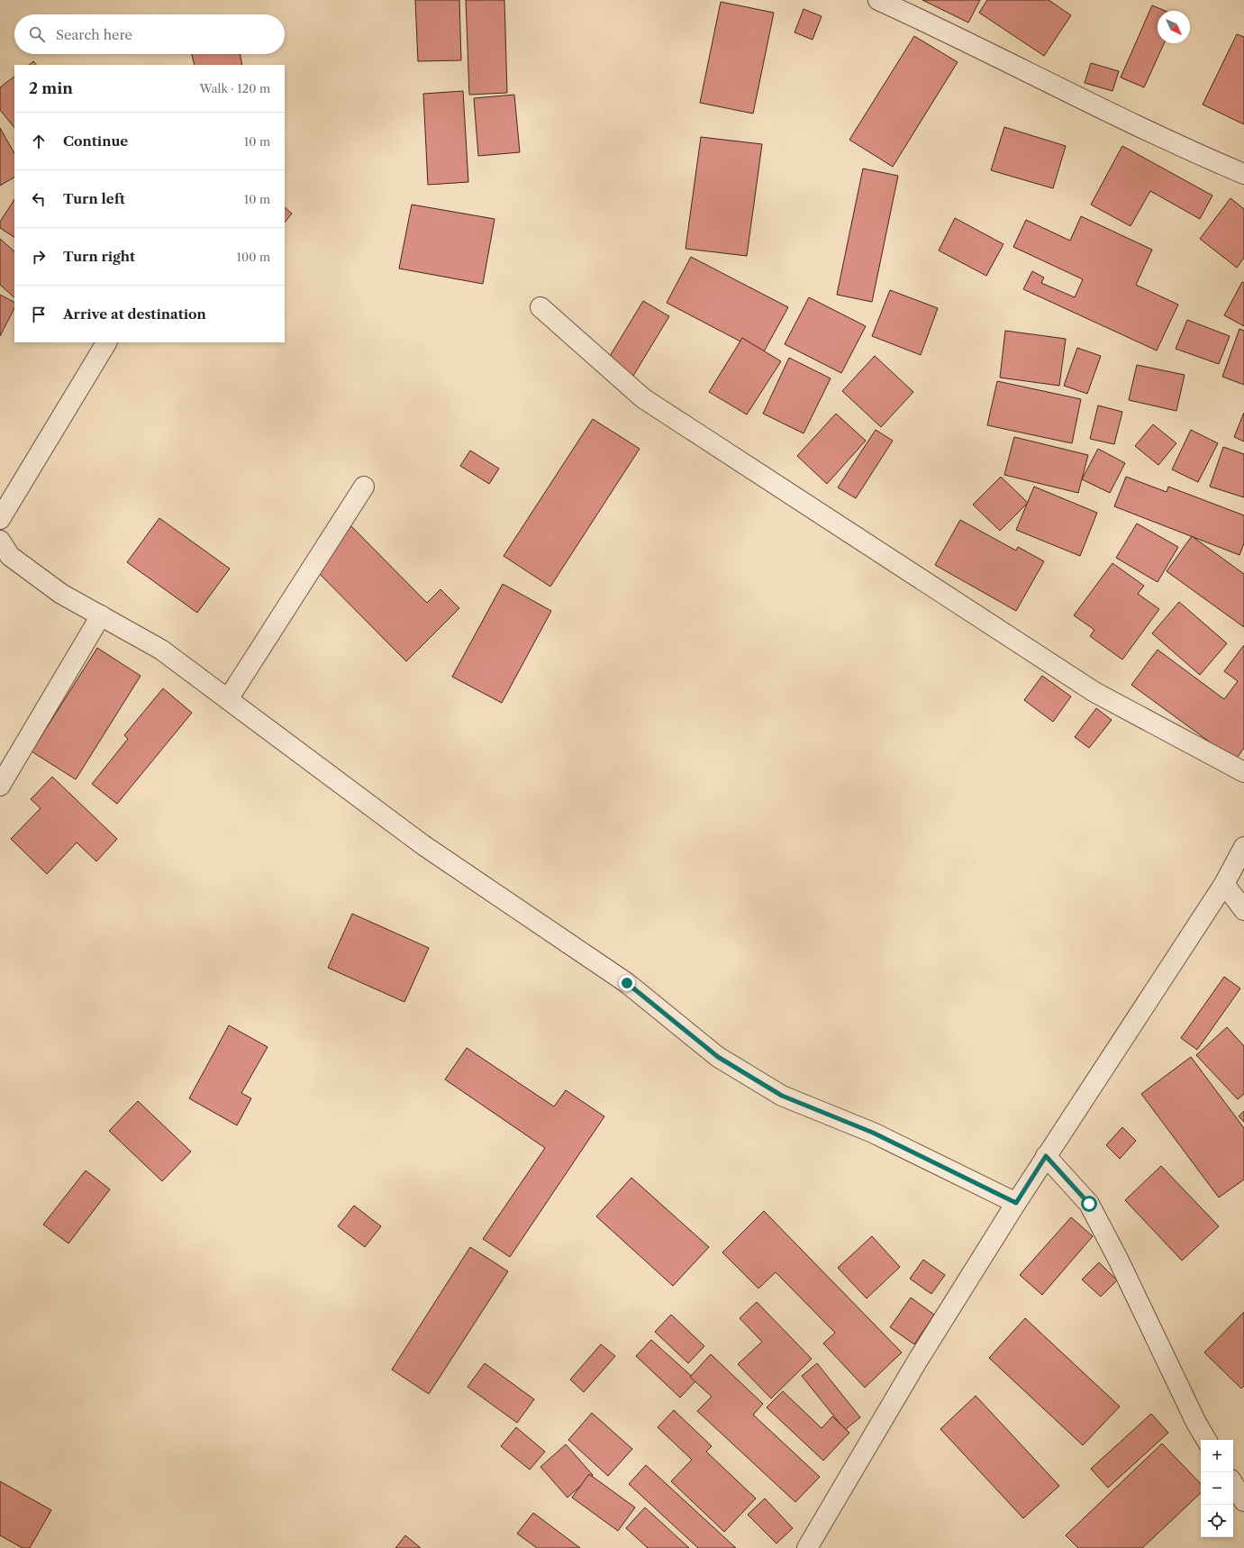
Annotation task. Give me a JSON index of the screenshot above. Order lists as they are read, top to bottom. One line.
{"north":"bottom right","page":{"search":"Search here","heading":["2 min","Walk · 120 m"],"list":[["Continue","10 m"],["Turn left","10 m"],["Turn right","100 m"],"Arrive at destination"],"map_buttons":["+","−"]}}
